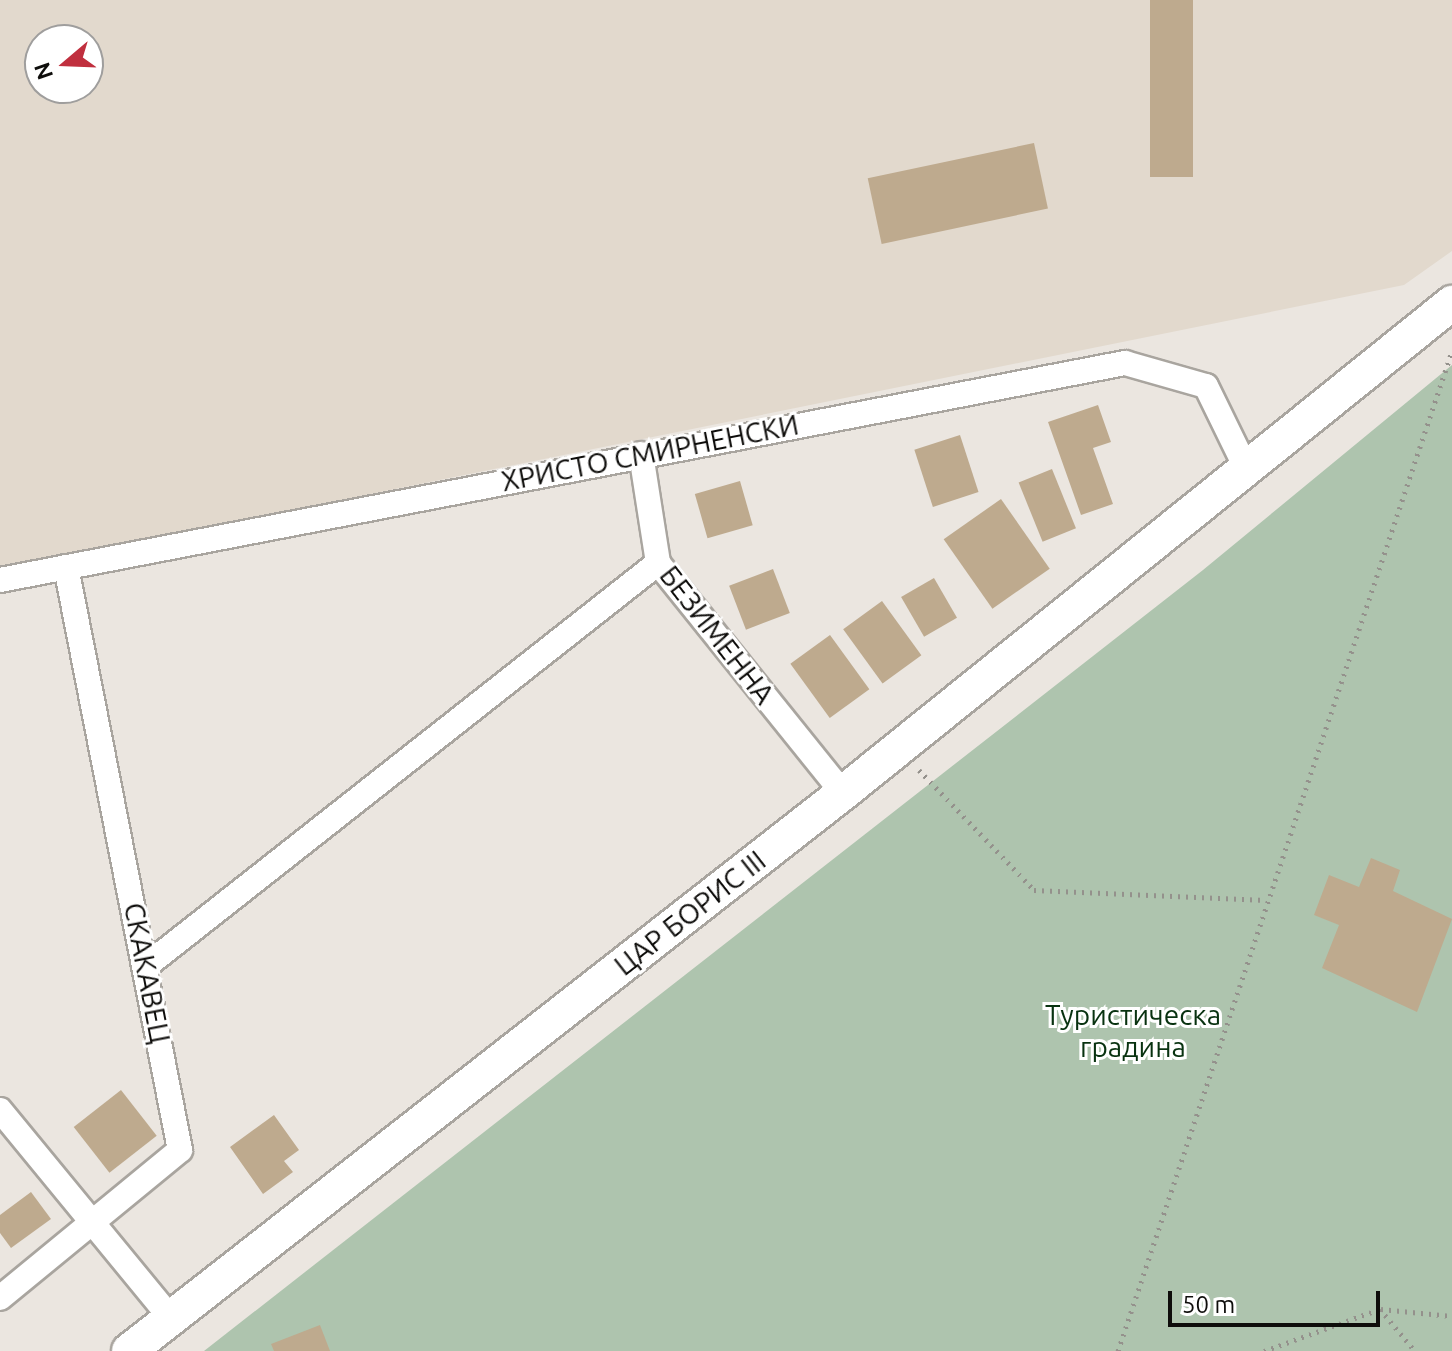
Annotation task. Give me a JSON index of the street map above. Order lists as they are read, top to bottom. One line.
{"streets":{"main road":["ЦАР БОРИС III"],"street":["ХРИСТО СМИРНЕНСКИ","БЕЗИМЕННА","СКАКАВЕЦ"]},"crossings":[["ХРИСТО СМИРНЕНСКИ","БЕЗИМЕННА"],["ХРИСТО СМИРНЕНСКИ","ЦАР БОРИС III"],["ХРИСТО СМИРНЕНСКИ","СКАКАВЕЦ"],["БЕЗИМЕННА","ЦАР БОРИС III"]],"parks":["Туристическа градина"],"scale_bar":"50 m","north":"left"}
